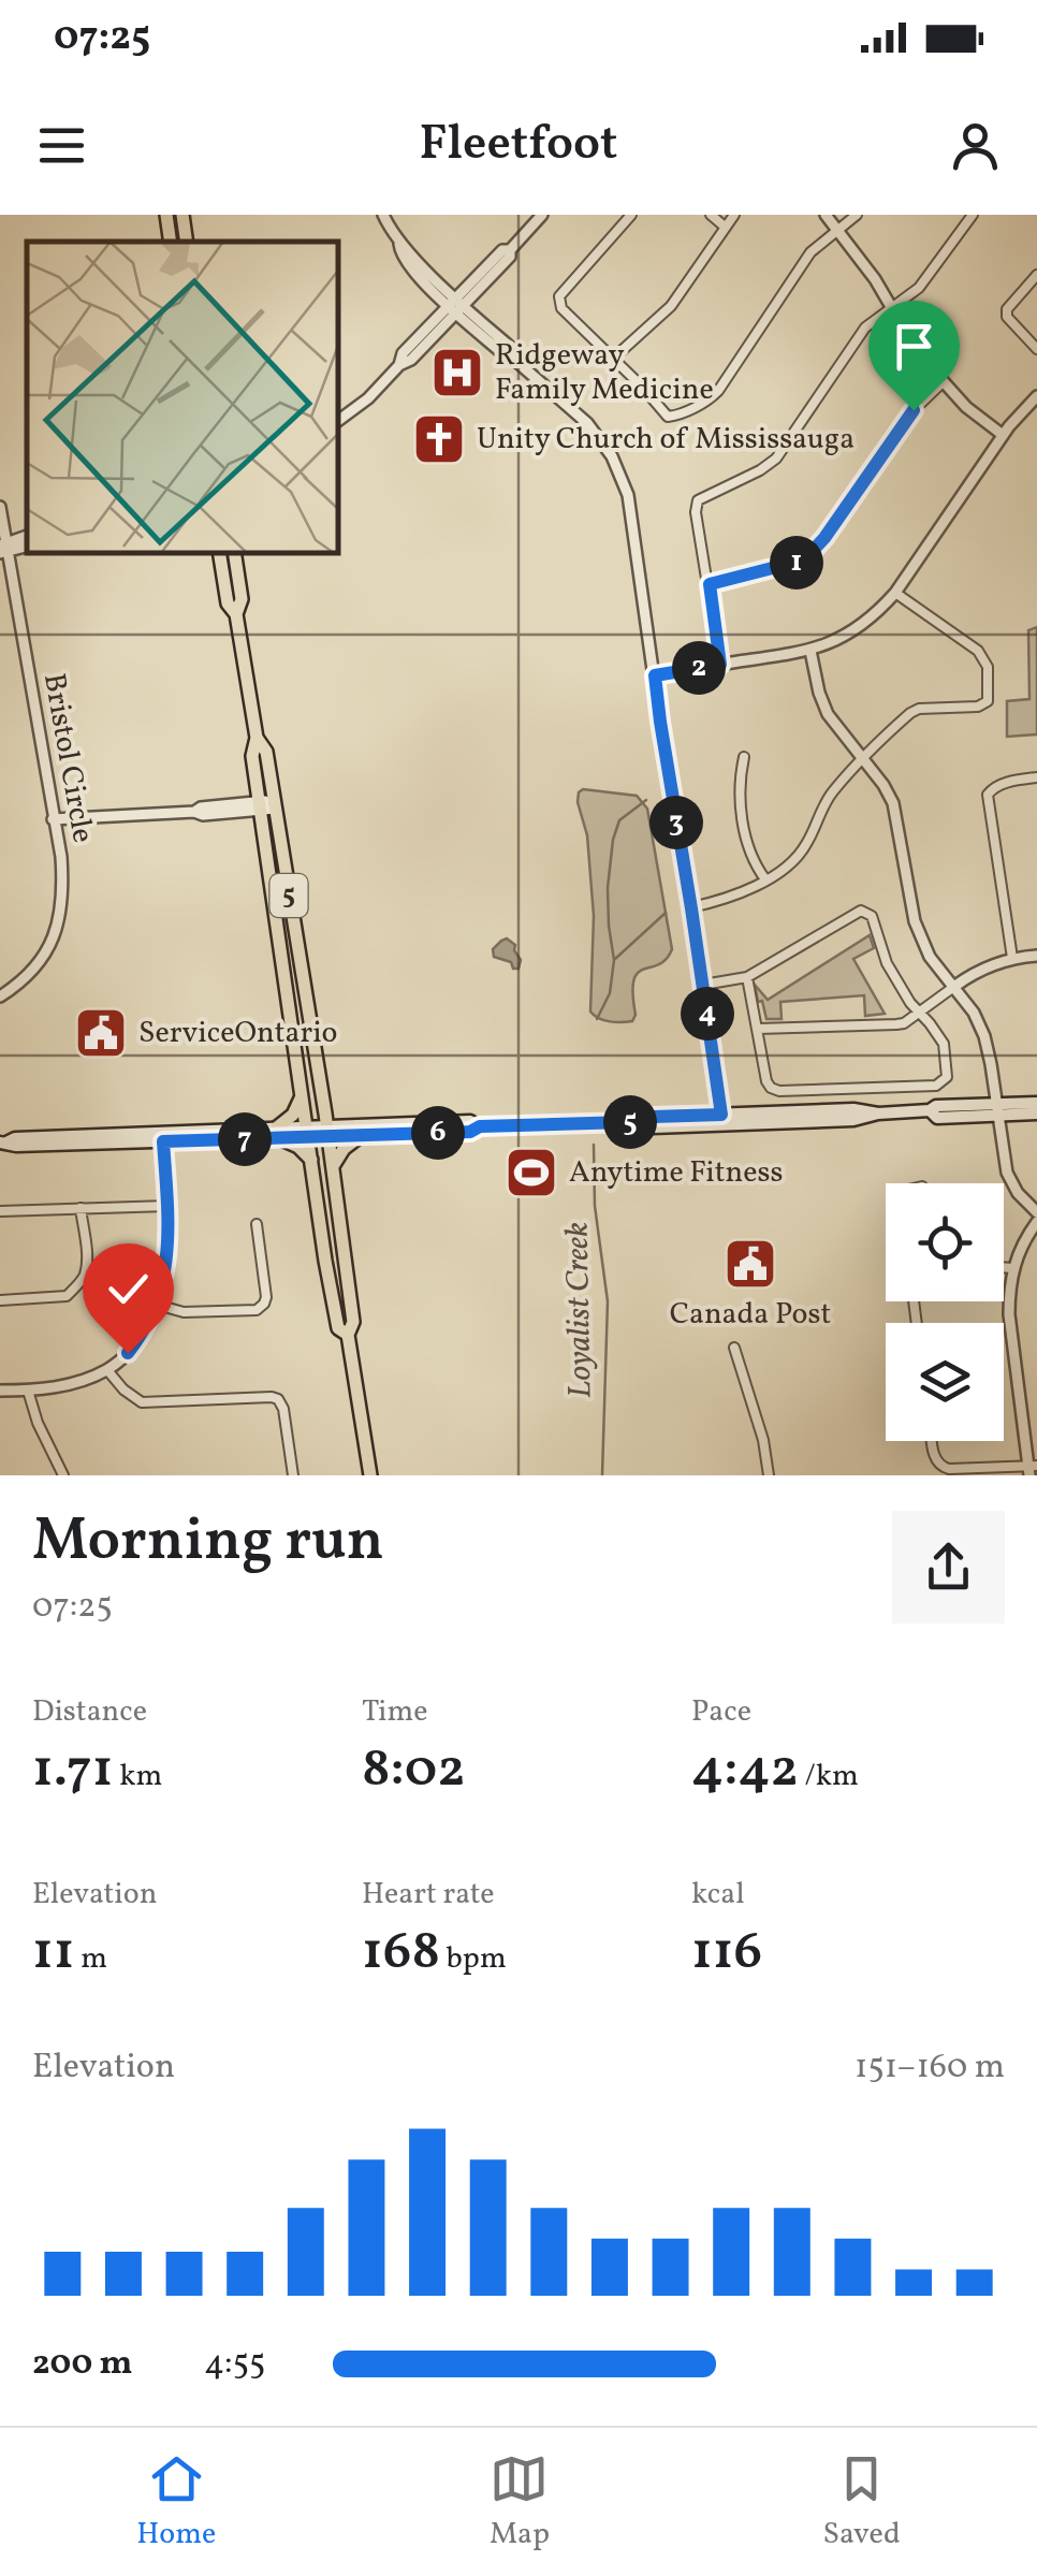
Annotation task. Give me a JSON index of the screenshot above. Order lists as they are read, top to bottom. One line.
{"streets":{"main road":["5"],"street":["Bristol Circle"]},"water":["Loyalist Creek"],"places":{"hospital":["Ridgeway Family Medicine"],"church":["Unity Church of Mississauga"],"public building":["ServiceOntario","Canada Post"],"sports":["Anytime Fitness"]},"page":{"status":"07:25","header":"Fleetfoot","pins":["1","2","3","4","5","6","7"],"heading":["Morning run","07:25"],"stats":[["Distance","1.71 km"],["Time","8:02"],["Pace","4:42 /km"],["Elevation","11 m"],["Heart rate","168 bpm"],["kcal","116"]],"chart":["Elevation","151–160 m"],"list":[{"name":"200 m","note":"4:55"}],"tabs":["Home","Map","Saved"]}}
